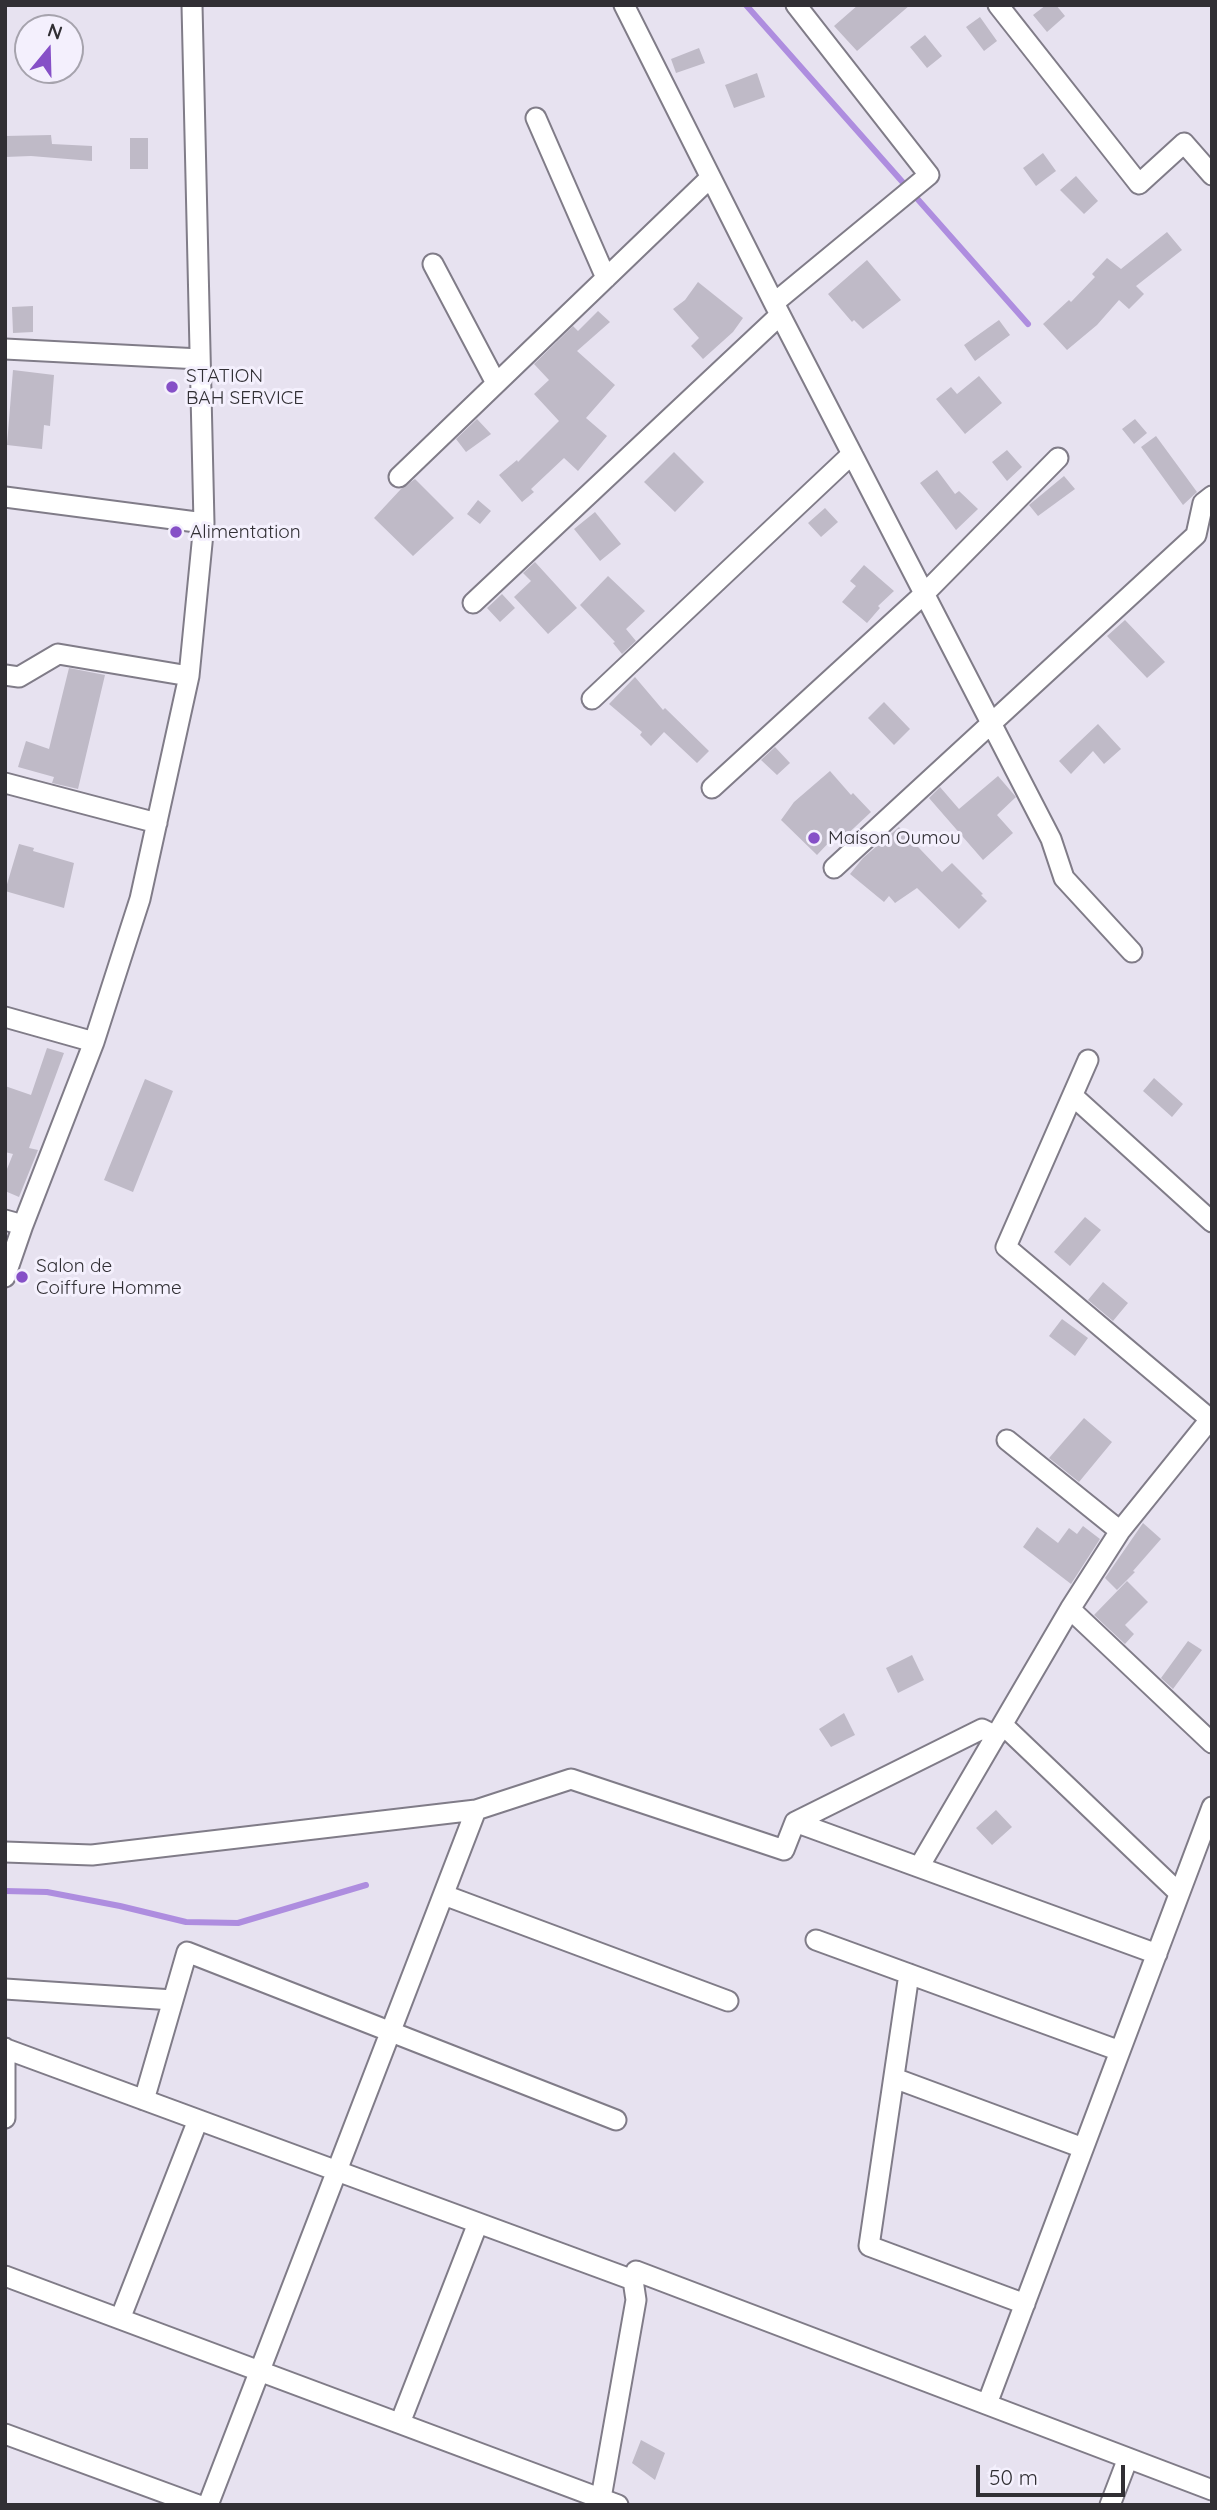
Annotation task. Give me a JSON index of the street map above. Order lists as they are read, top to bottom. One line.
{"places":["STATION BAH SERVICE","Alimentation","Maison Oumou","Salon de Coiffure Homme"],"scale_bar":"50 m","north":"top"}
